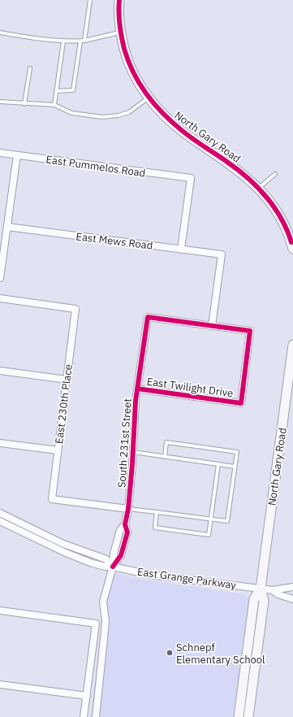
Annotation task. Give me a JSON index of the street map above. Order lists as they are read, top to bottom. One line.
{"streets":{"main road":["North Gary Road"],"street":["East Pummelos Road","East Mews Road","East Twilight Drive","East 230th Place","South 231st Street","East Grange Parkway"]},"crossings":[["North Gary Road","East Grange Parkway"],["East Pummelos Road","East Mews Road"],["East Mews Road","East Twilight Drive"],["East Mews Road","South 231st Street"],["East Twilight Drive","South 231st Street"],["East 230th Place","South 231st Street"],["South 231st Street","East Grange Parkway"]],"places":["Schnepf Elementary School"]}
